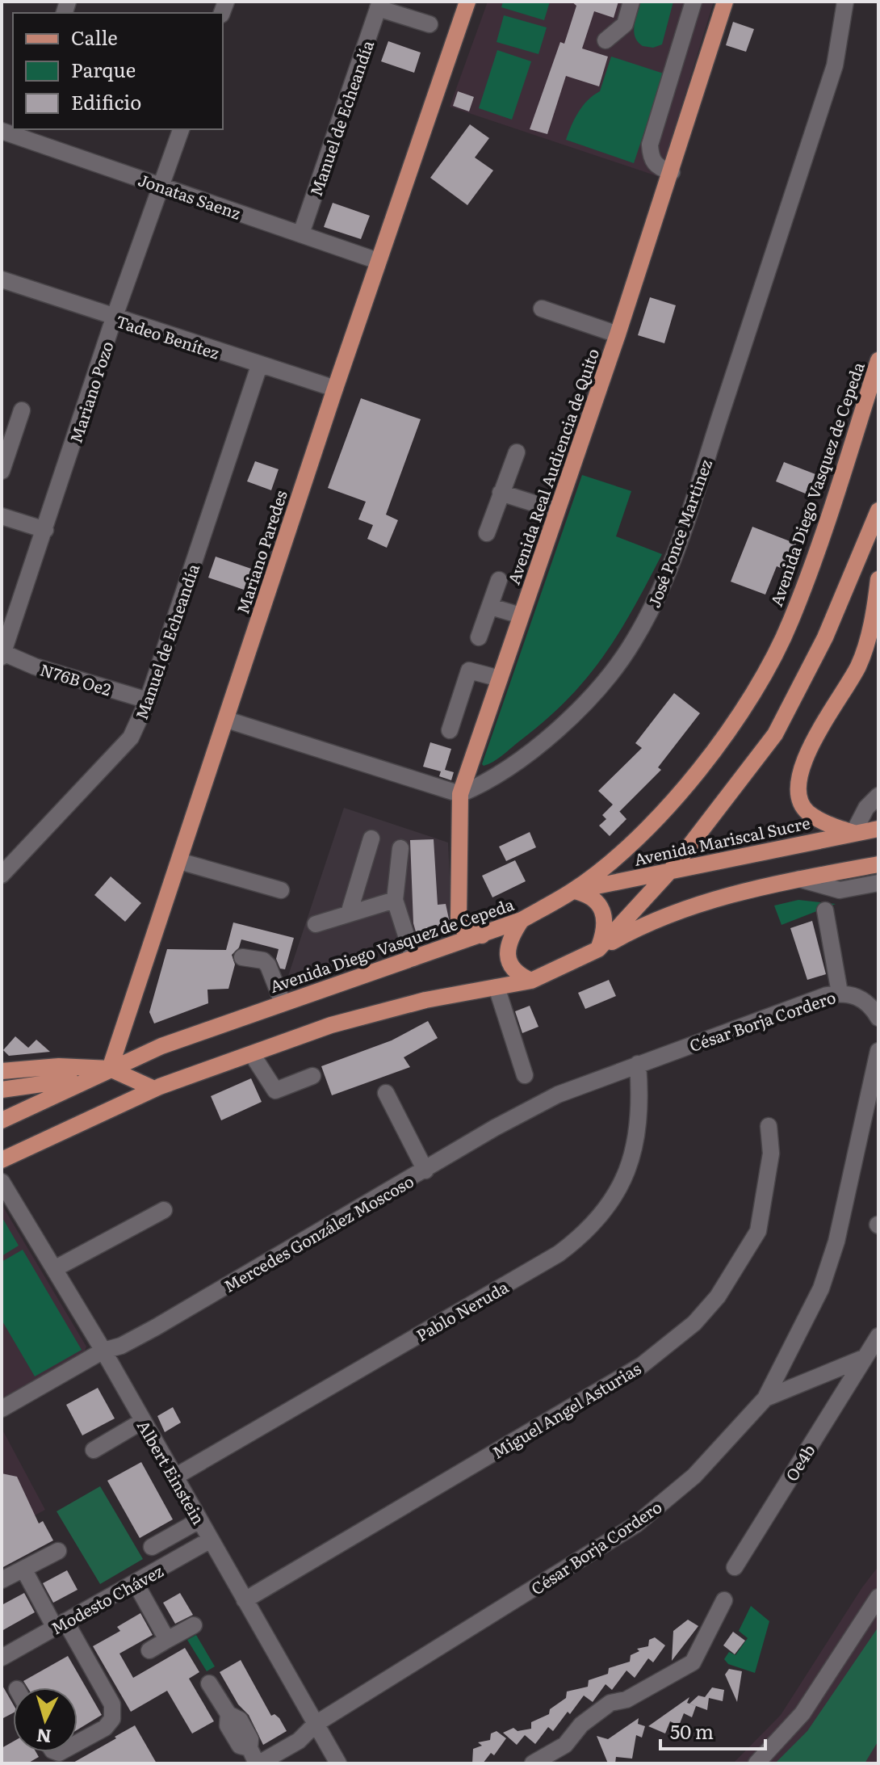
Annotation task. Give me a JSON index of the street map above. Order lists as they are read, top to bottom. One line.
{"streets":{"main road":["Avenida Real Audiencia de Quito","Avenida Diego Vasquez de Cepeda","Mariano Paredes","Avenida Mariscal Sucre"],"street":["Manuel de Echeandía","Jonatas Saenz","Tadeo Benítez","Mariano Pozo","José Ponce Martinez","N76B Oe2","César Borja Cordero","Mercedes González Moscoso","Pablo Neruda","Miguel Angel Asturias","Oe4b","Albert Einstein","Modesto Chávez"]},"crossings":[["Manuel de Echeandía","Jonatas Saenz"],["Manuel de Echeandía","Tadeo Benítez"],["Manuel de Echeandía","N76B Oe2"],["Jonatas Saenz","Mariano Pozo"],["Jonatas Saenz","Mariano Paredes"],["Tadeo Benítez","Mariano Pozo"],["Tadeo Benítez","Mariano Paredes"],["Mariano Pozo","N76B Oe2"],["Avenida Real Audiencia de Quito","Avenida Diego Vasquez de Cepeda"],["Avenida Real Audiencia de Quito","José Ponce Martinez"],["Avenida Diego Vasquez de Cepeda","Mariano Paredes"],["Avenida Diego Vasquez de Cepeda","Avenida Mariscal Sucre"],["César Borja Cordero","Mercedes González Moscoso"],["César Borja Cordero","Pablo Neruda"],["César Borja Cordero","Albert Einstein"],["Mercedes González Moscoso","Pablo Neruda"],["Mercedes González Moscoso","Albert Einstein"],["Pablo Neruda","Albert Einstein"],["Miguel Angel Asturias","Albert Einstein"],["Albert Einstein","Modesto Chávez"]],"legend":["Calle","Parque","Edificio"],"scale_bar":"50 m","north":"bottom"}
